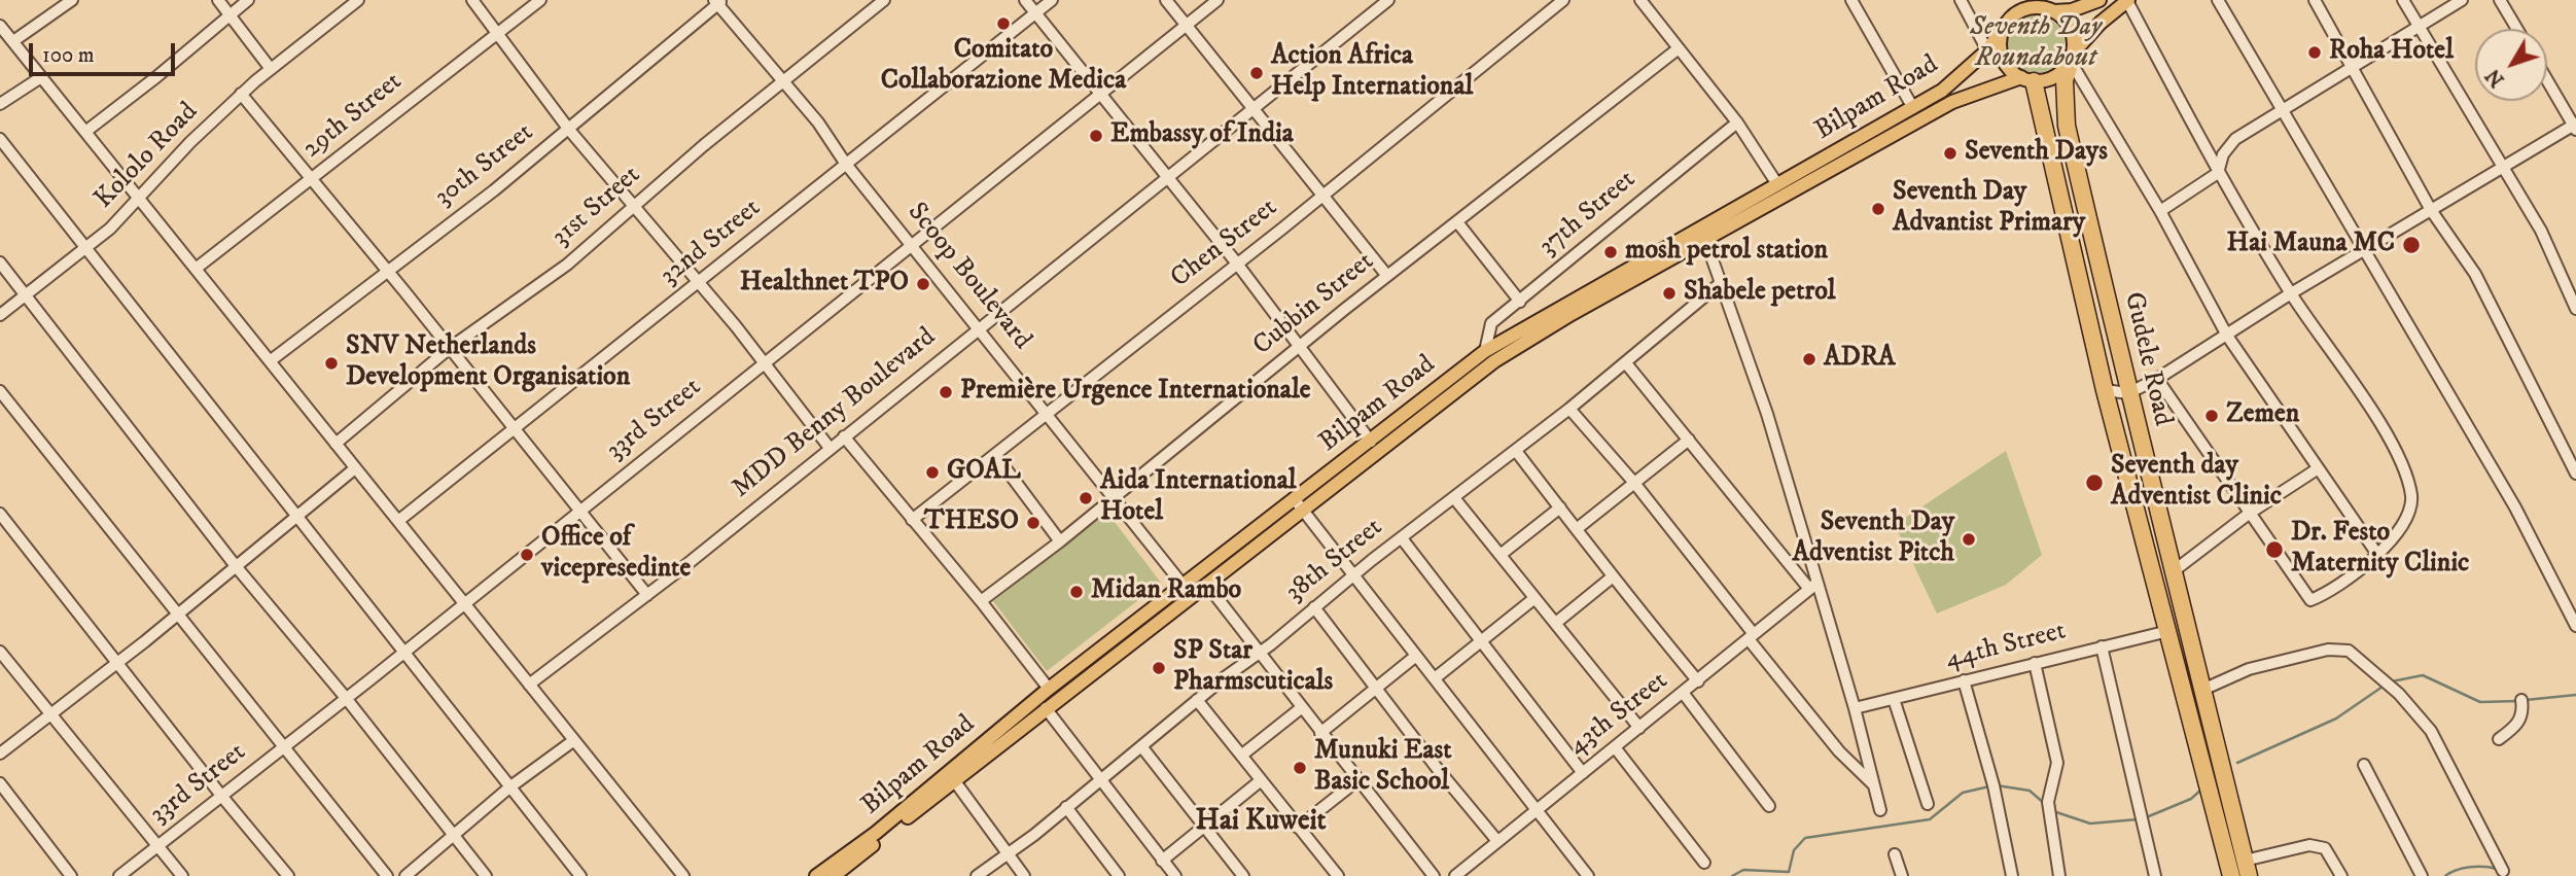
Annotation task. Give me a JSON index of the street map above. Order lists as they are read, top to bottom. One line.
{"streets":{"highway":["Gudele Road"],"main road":["Bilpam Road"],"street":["29th Street","Kololo Road","30th Street","31st Street","37th Street","32nd Street","Chen Street","Scoop Boulevard","Cubbin Street","MDD Benny Boulevard","33rd Street","38th Street","44th Street","43th Street"]},"crossings":[["Bilpam Road","37th Street"],["Bilpam Road","Scoop Boulevard"],["Bilpam Road","Gudele Road"],["30th Street","Scoop Boulevard"],["31st Street","Scoop Boulevard"],["32nd Street","Scoop Boulevard"],["Chen Street","Scoop Boulevard"],["Scoop Boulevard","Cubbin Street"],["Scoop Boulevard","MDD Benny Boulevard"],["Scoop Boulevard","33rd Street"],["Gudele Road","44th Street"]],"districts":["Hai Kuweit"],"parks":["Seventh Day Roundabout"],"places":["Comitato Collaborazione Medica","Roha Hotel","Action Africa Help International","Embassy of India","Seventh Days","Seventh Day Advantist Primary","Hai Mauna MC","mosh petrol station","Healthnet TPO","Shabele petrol","ADRA","SNV Netherlands Development Organisation","Première Urgence Internationale","Zemen","GOAL","Seventh day Adventist Clinic","Aida International Hotel","THESO","Seventh Day Adventist Pitch","Dr. Festo Maternity Clinic","Office of vicepresedinte","Midan Rambo","SP Star Pharmscuticals","Munuki East Basic School"],"scale_bar":"100 m","north":"bottom left"}
